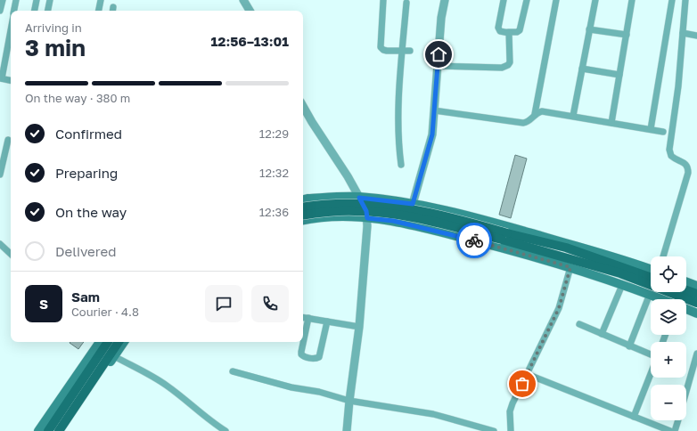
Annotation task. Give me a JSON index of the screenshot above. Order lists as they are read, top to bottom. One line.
{"page":{"heading":["3 min","Arriving in","12:56–13:01"],"panel":["Sam","Courier · 4.8"],"bar":"On the way · 380 m","list":[["Confirmed","12:29"],["Preparing","12:32"],["On the way","12:36"],"Delivered"],"map_buttons":["+","−"],"round":"S"}}
